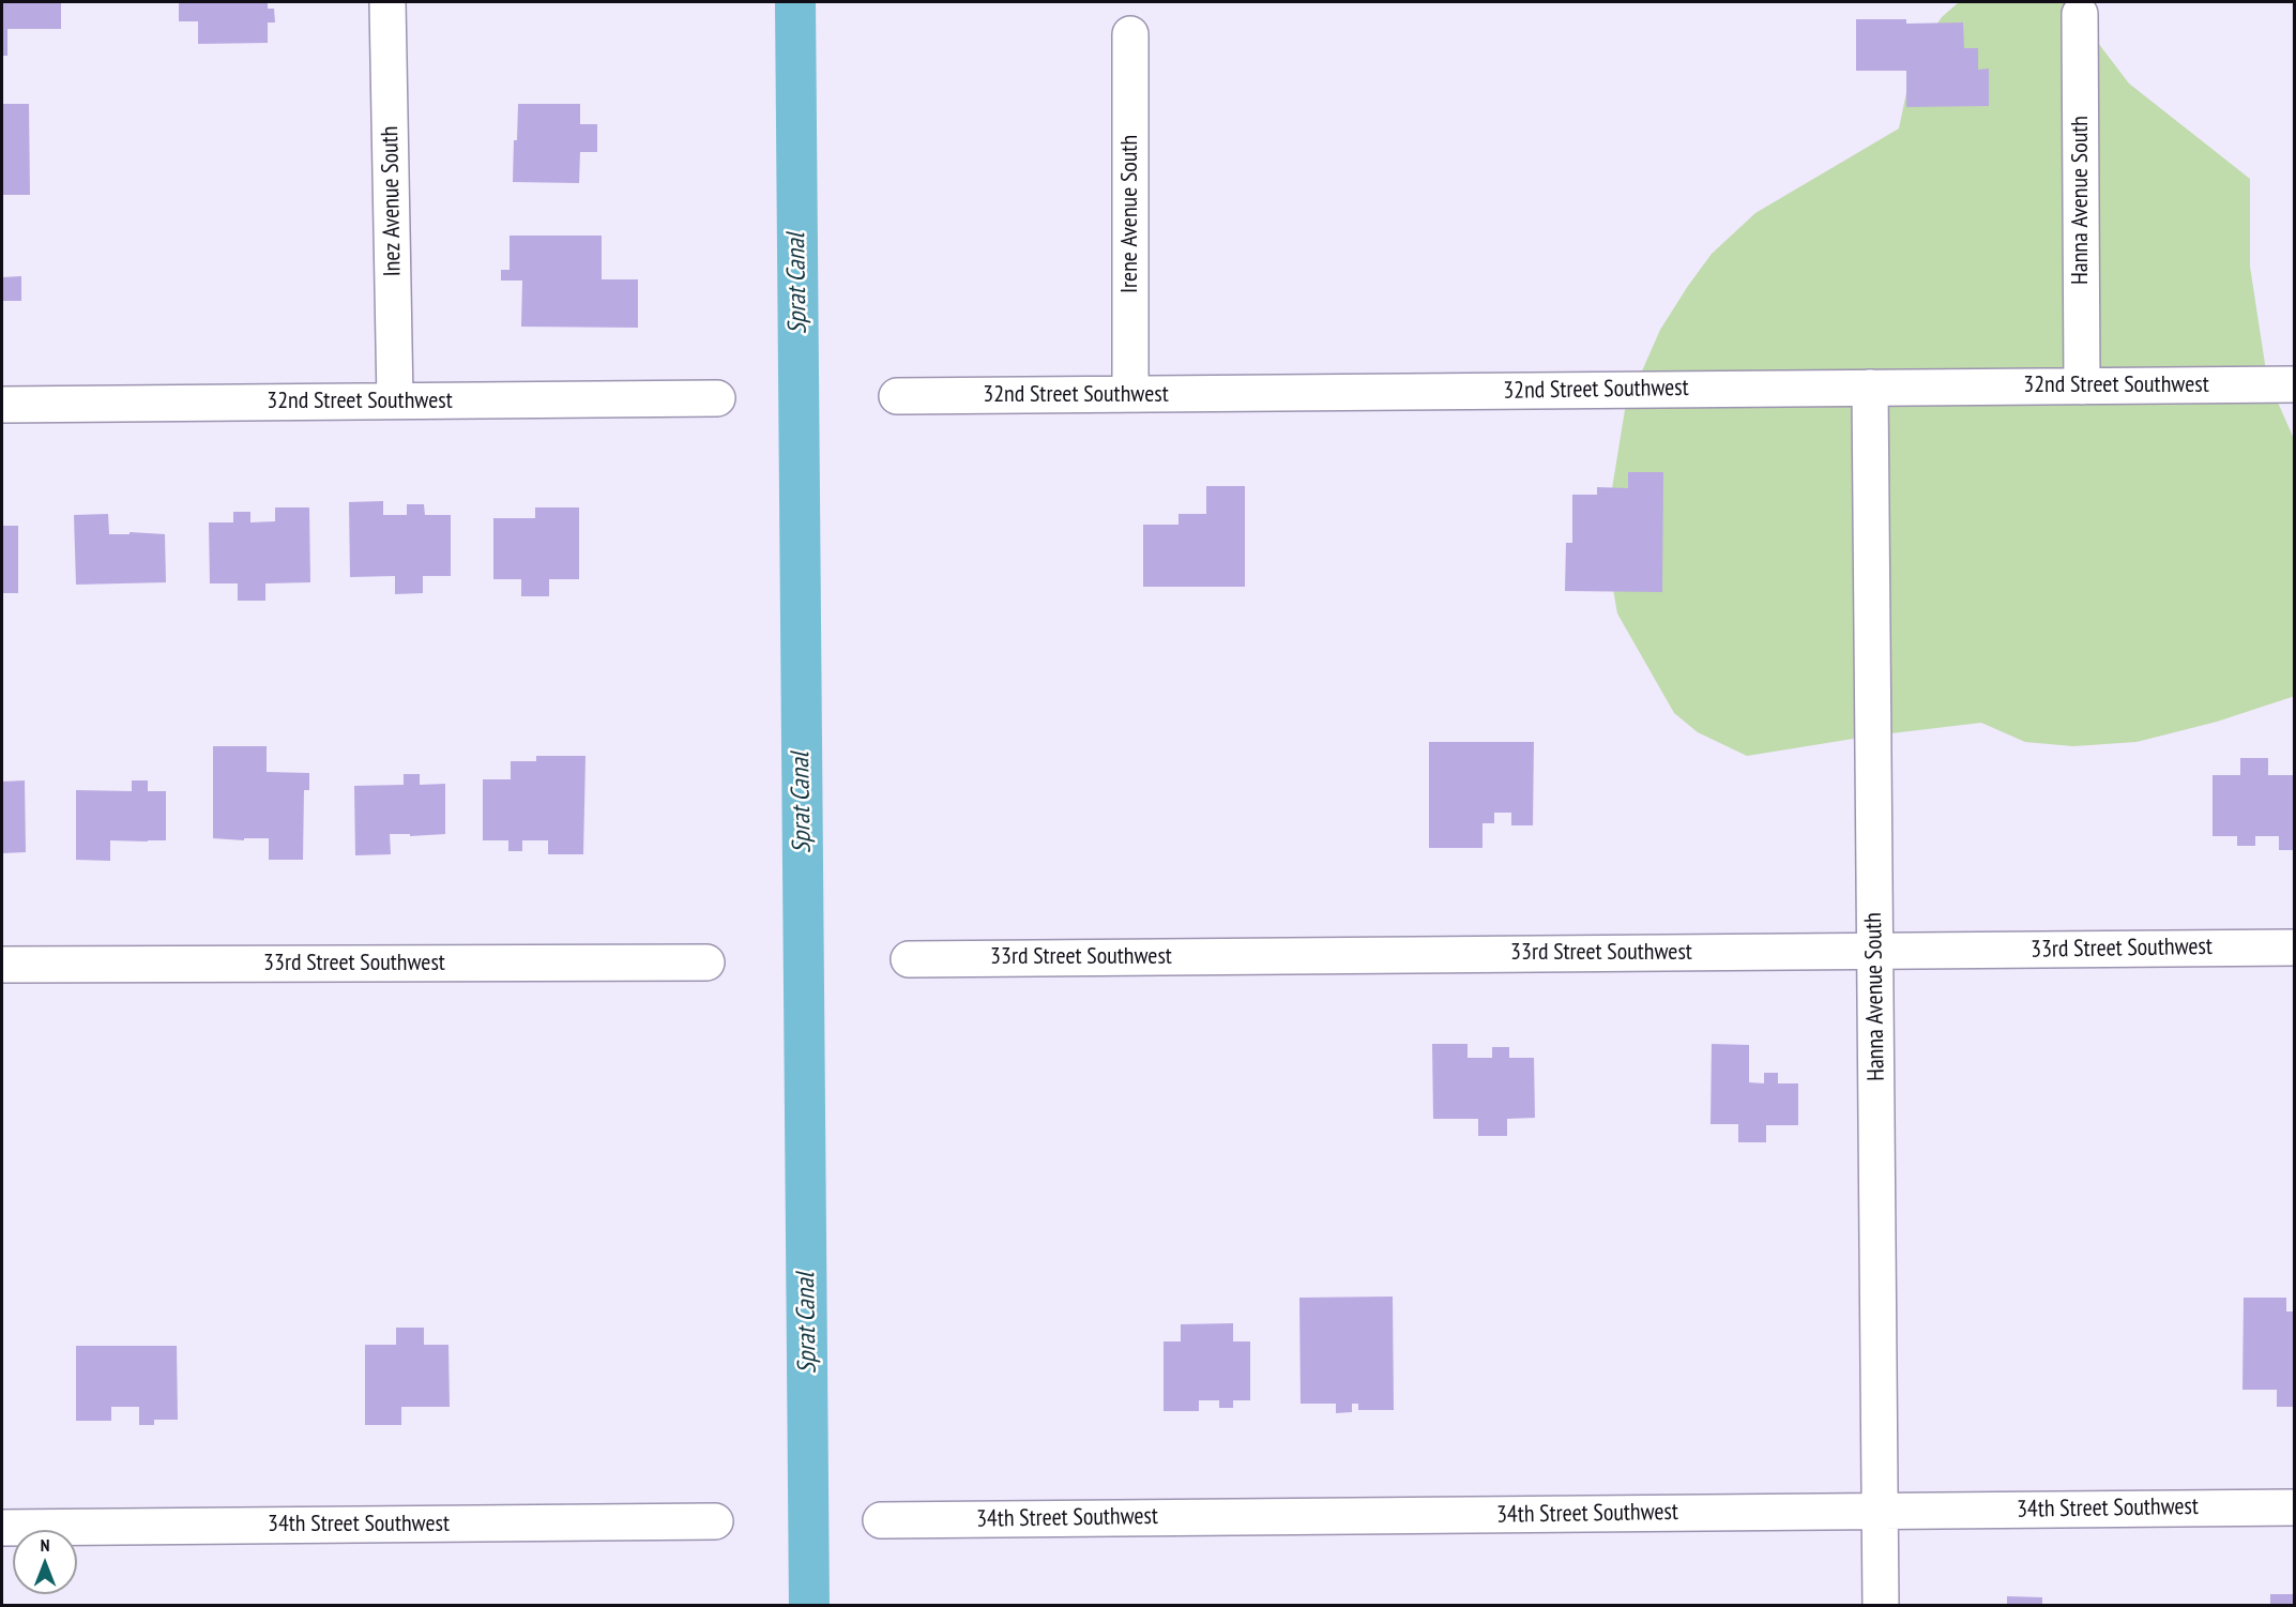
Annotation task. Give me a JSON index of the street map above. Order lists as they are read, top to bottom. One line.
{"streets":{"street":["Hanna Avenue South","Inez Avenue South","Irene Avenue South","32nd Street Southwest","33rd Street Southwest","34th Street Southwest"]},"crossings":[["Hanna Avenue South","32nd Street Southwest"],["Hanna Avenue South","33rd Street Southwest"],["Hanna Avenue South","34th Street Southwest"],["Inez Avenue South","32nd Street Southwest"],["Irene Avenue South","32nd Street Southwest"]],"water":["Sprat Canal"],"north":"top"}
